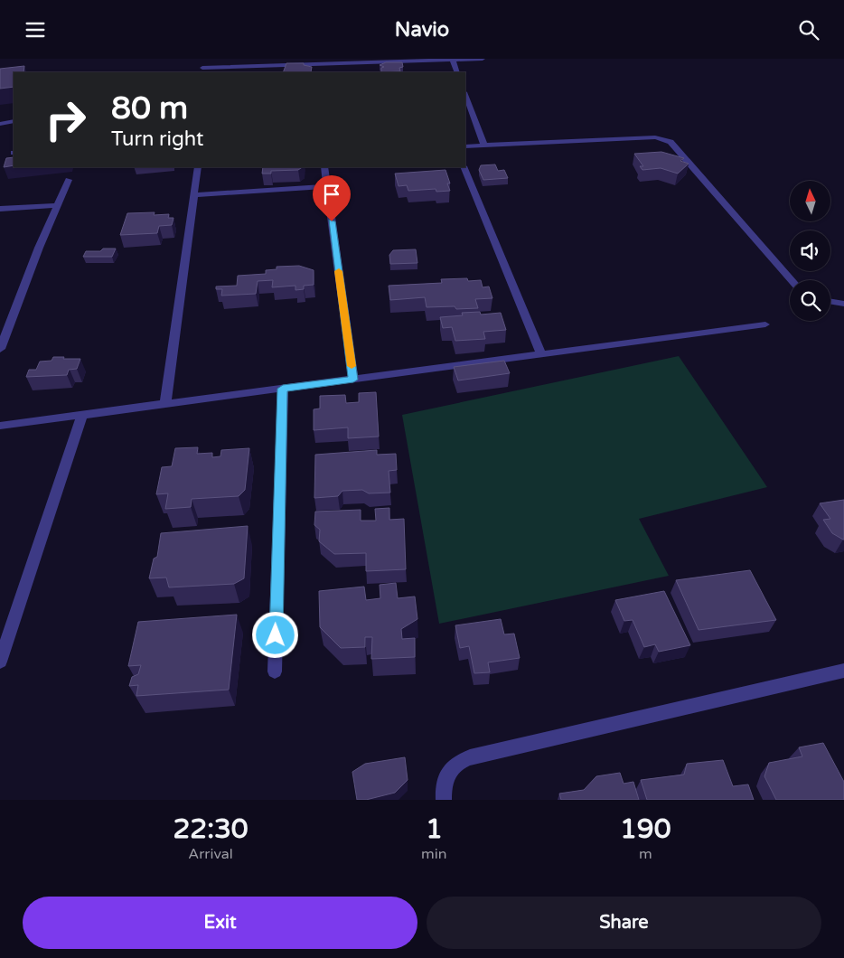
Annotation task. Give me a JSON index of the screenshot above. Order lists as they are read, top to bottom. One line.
{"north":"top","page":{"header":"Navio","turn":["80 m","Turn right"],"eta":["22:30","Arrival","1","min","190","m"],"buttons":["Exit","Share"]}}
